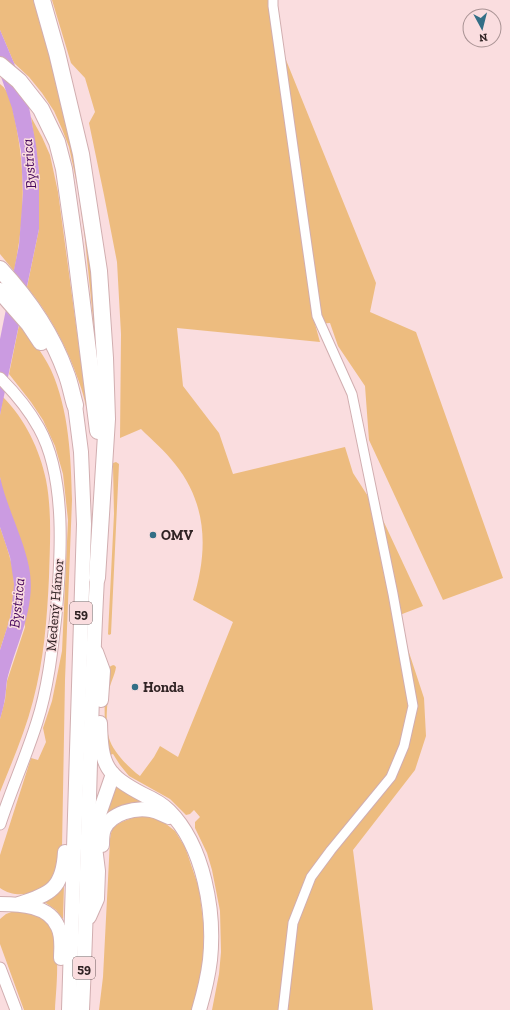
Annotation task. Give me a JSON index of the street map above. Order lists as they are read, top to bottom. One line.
{"streets":{"main road":["59"],"street":["Medený Hámor"]},"water":["Bystrica"],"places":["OMV","Honda"],"north":"bottom"}
